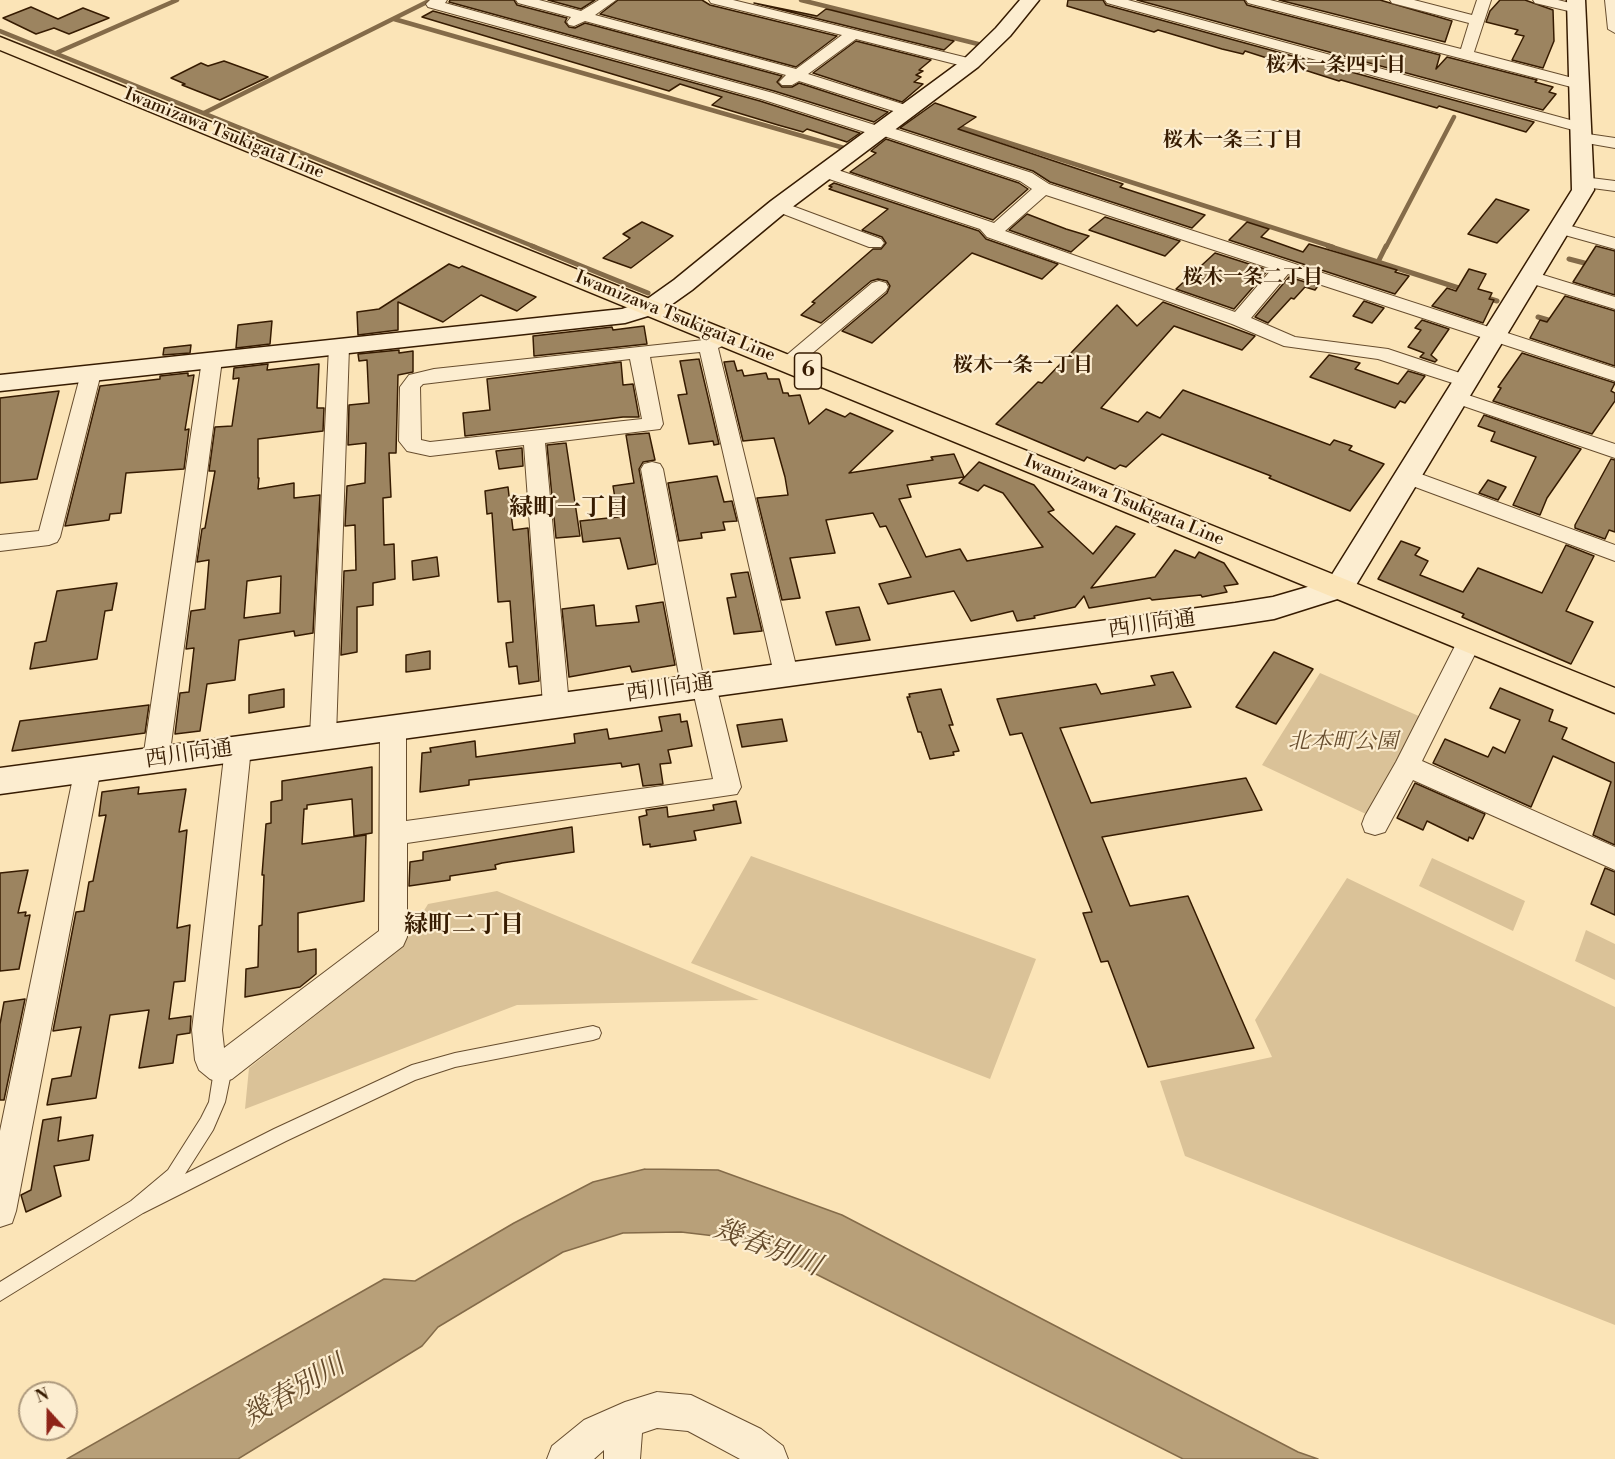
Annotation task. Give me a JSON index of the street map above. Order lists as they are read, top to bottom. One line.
{"streets":{"main road":["Iwamizawa Tsukigata Line","6"],"street":["西川向通"]},"crossings":[["Iwamizawa Tsukigata Line","西川向通"]],"districts":["桜木一条四丁目","桜木一条三丁目","桜木一条二丁目","桜木一条一丁目","緑町一丁目","緑町二丁目"],"water":["幾春別川"],"parks":["北本町公園"],"north":"top"}
